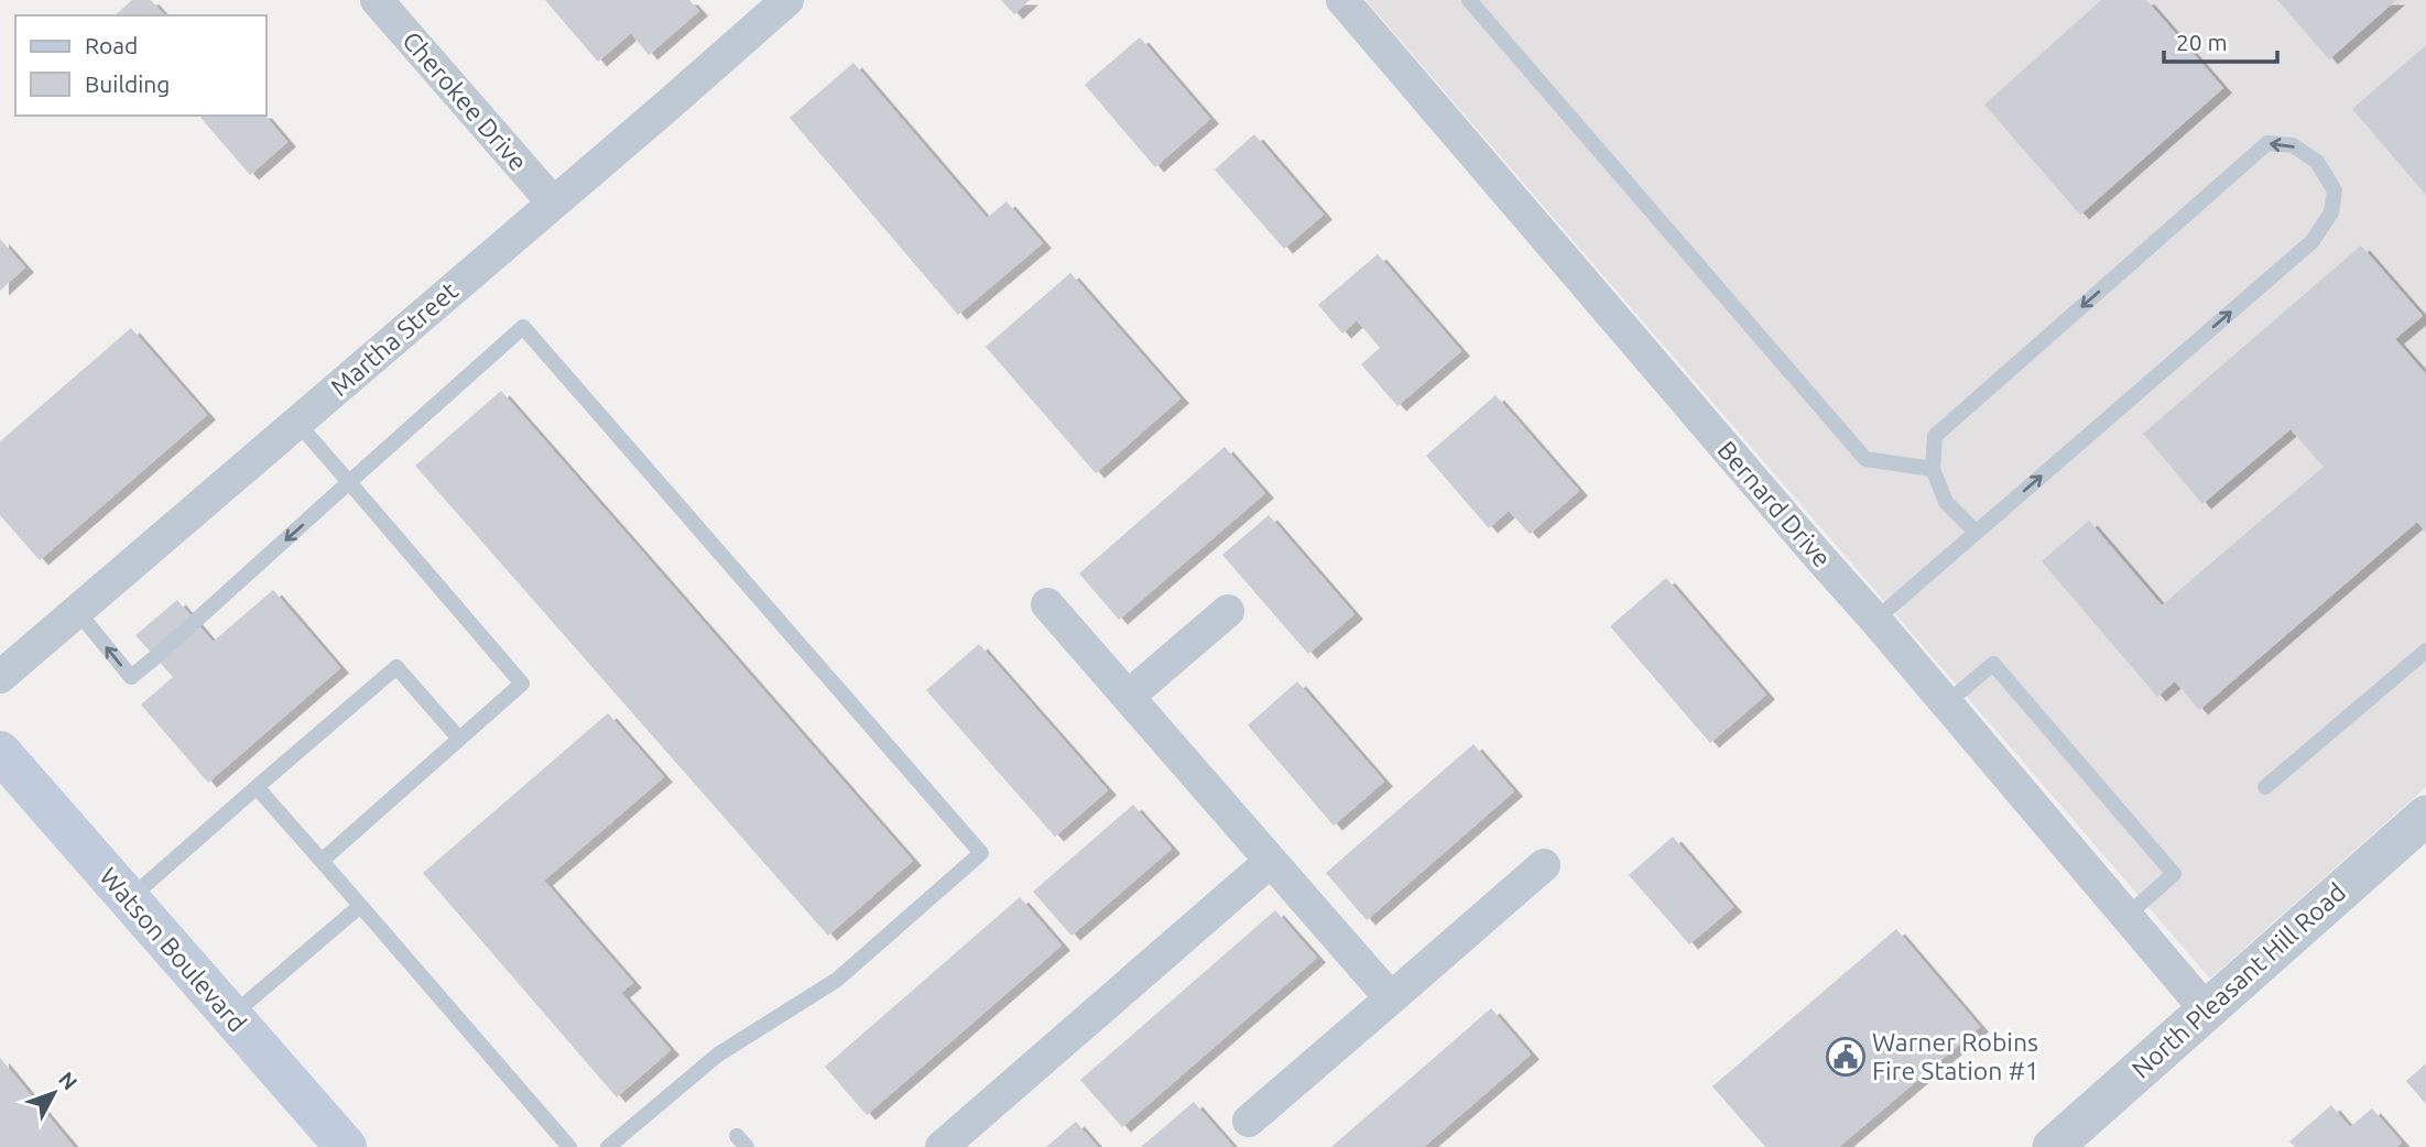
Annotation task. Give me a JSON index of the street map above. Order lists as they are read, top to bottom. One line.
{"streets":{"main road":["Watson Boulevard"],"street":["Cherokee Drive","Martha Street","Bernard Drive","North Pleasant Hill Road"]},"crossings":[["Cherokee Drive","Martha Street"],["Bernard Drive","North Pleasant Hill Road"]],"places":{"public building":["Warner Robins Fire Station #1"]},"legend":["Road","Building"],"scale_bar":"20 m","north":"top right"}
